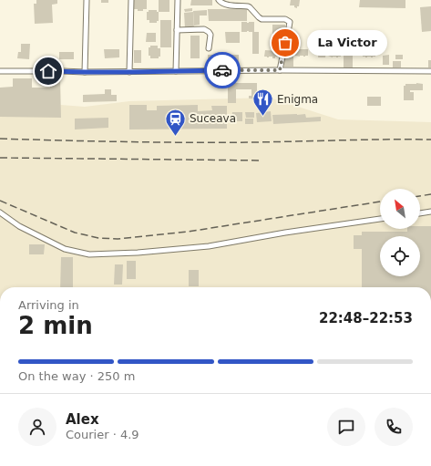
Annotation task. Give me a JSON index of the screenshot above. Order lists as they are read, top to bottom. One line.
{"places":{"other":["La Victor"],"restaurant":["Enigma"],"station":["Suceava"]},"north":"top left","page":{"bubble":"La Victor","heading":["2 min","Arriving in","22:48–22:53"],"panel":["Alex","Courier · 4.9"],"bar":"On the way · 250 m"}}
